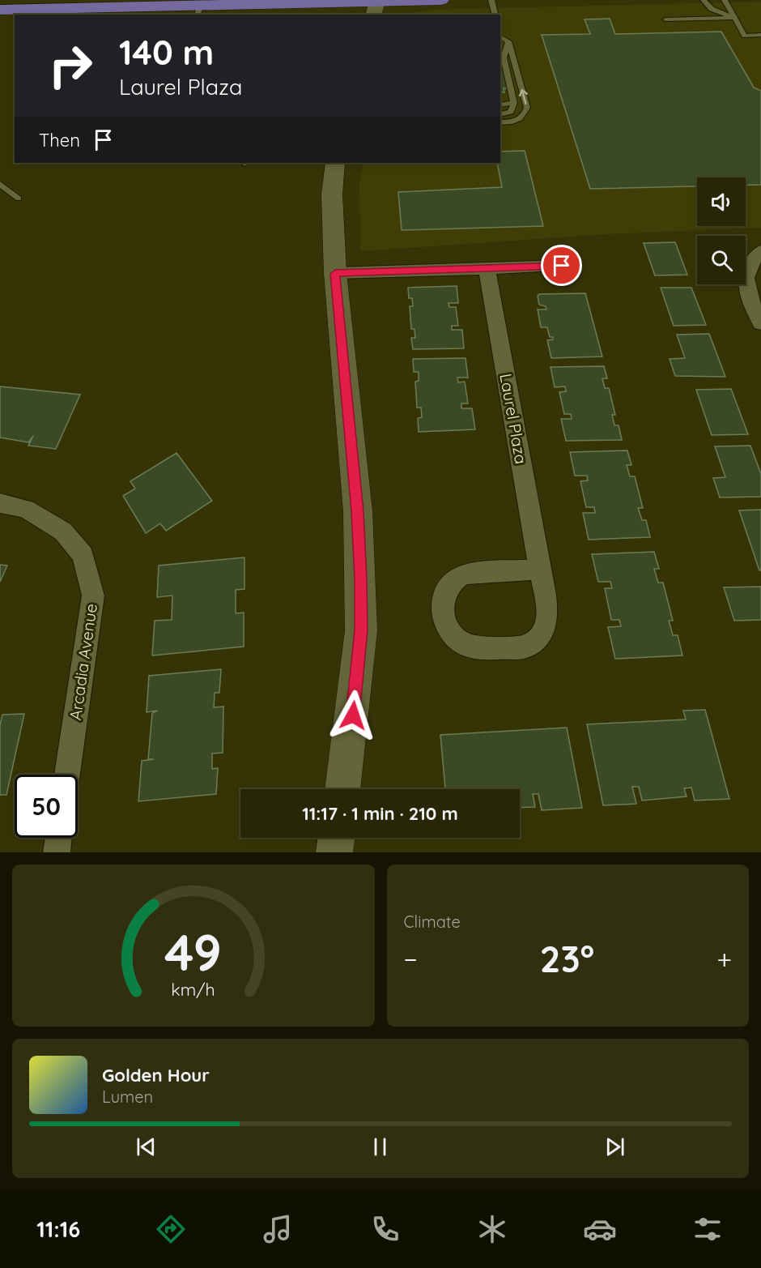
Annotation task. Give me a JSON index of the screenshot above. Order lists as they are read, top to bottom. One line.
{"streets":{"street":["Laurel Plaza","Arcadia Avenue"]},"page":{"turn":["140 m","Laurel Plaza"],"then":"Then","limit":"50","trip":"11:17 · 1 min · 210 m","tile":"Climate","heat":["−","23°","+"],"song":["Golden Hour","Lumen"],"tabs":"11:16","gauge":["49","km/h"]}}
